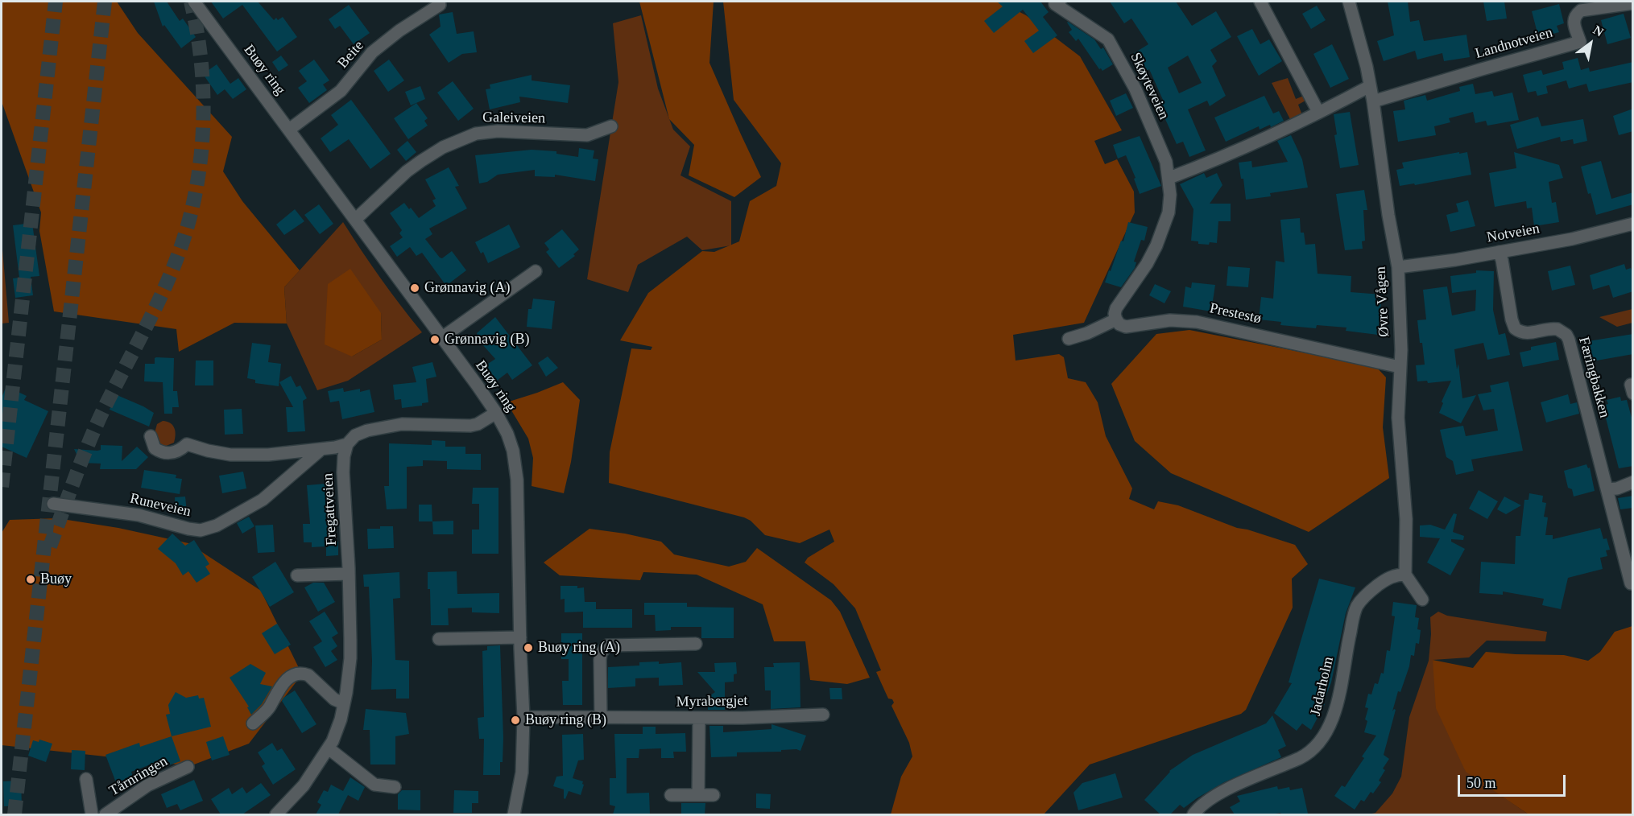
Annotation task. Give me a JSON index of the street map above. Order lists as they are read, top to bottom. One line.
{"streets":{"street":["Landnotveien","Beite","Buøy ring","Skøyteveien","Galeiveien","Notveien","Øvre Vågen","Prestestø","Færingbakken","Runeveien","Fregattveien","Jadarholm","Myrabergjet","Tårnringen"]},"crossings":[["Landnotveien","Øvre Vågen"],["Beite","Buøy ring"],["Buøy ring","Galeiveien"],["Buøy ring","Runeveien"],["Buøy ring","Myrabergjet"],["Skøyteveien","Prestestø"],["Notveien","Øvre Vågen"],["Notveien","Færingbakken"],["Øvre Vågen","Prestestø"],["Øvre Vågen","Jadarholm"],["Runeveien","Fregattveien"]],"places":["Grønnavig (A)","Grønnavig (B)","Buøy","Buøy ring (A)","Buøy ring (B)"],"scale_bar":"50 m","north":"top right"}
